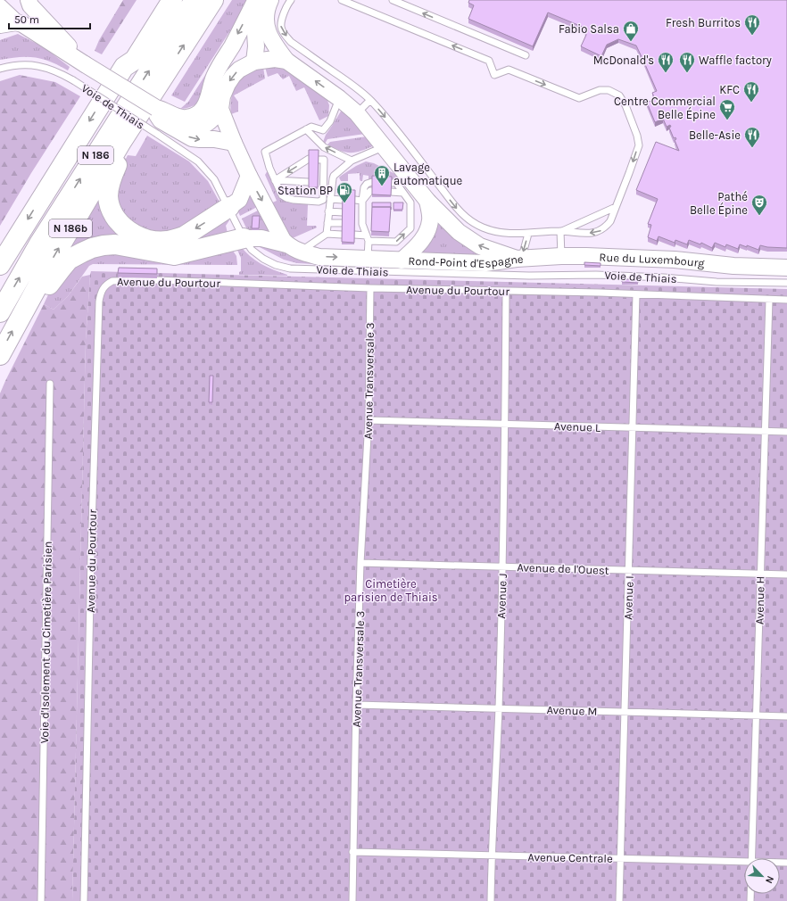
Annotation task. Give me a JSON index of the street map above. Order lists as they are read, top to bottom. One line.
{"streets":{"highway":["N 186","N 186b"],"street":["Rond-Point d'Espagne","Rue du Luxembourg"],"lane":["Voie de Thiais","Avenue du Pourtour","Avenue Transversale 3","Avenue L","Avenue de l'Ouest","Avenue J","Avenue I","Avenue H","Voie d'Isolement du Cimetière Parisien","Avenue M","Avenue Centrale"]},"crossings":[["Voie de Thiais","Rond-Point d'Espagne"],["Rond-Point d'Espagne","Rue du Luxembourg"],["Avenue du Pourtour","Avenue Transversale 3"],["Avenue du Pourtour","Avenue J"],["Avenue du Pourtour","Avenue I"],["Avenue du Pourtour","Avenue H"],["Avenue Transversale 3","Avenue L"],["Avenue Transversale 3","Avenue de l'Ouest"],["Avenue Transversale 3","Avenue M"],["Avenue Transversale 3","Avenue Centrale"],["Avenue L","Avenue J"],["Avenue L","Avenue I"],["Avenue L","Avenue H"],["Avenue de l'Ouest","Avenue J"],["Avenue de l'Ouest","Avenue I"],["Avenue de l'Ouest","Avenue H"],["Avenue J","Avenue M"],["Avenue J","Avenue Centrale"],["Avenue I","Avenue M"],["Avenue I","Avenue Centrale"],["Avenue H","Avenue M"]],"parks":["Cimetière parisien de Thiais"],"places":{"restaurant":["Fresh Burritos","McDonald's","Waffle factory","KFC","Belle-Asie"],"shop":["Fabio Salsa"],"supermarket":["Centre Commercial Belle Épine"],"building":["Lavage automatique"],"fuel station":["Station BP"],"theatre":["Pathé Belle Épine"]},"scale_bar":"50 m","north":"bottom right"}
